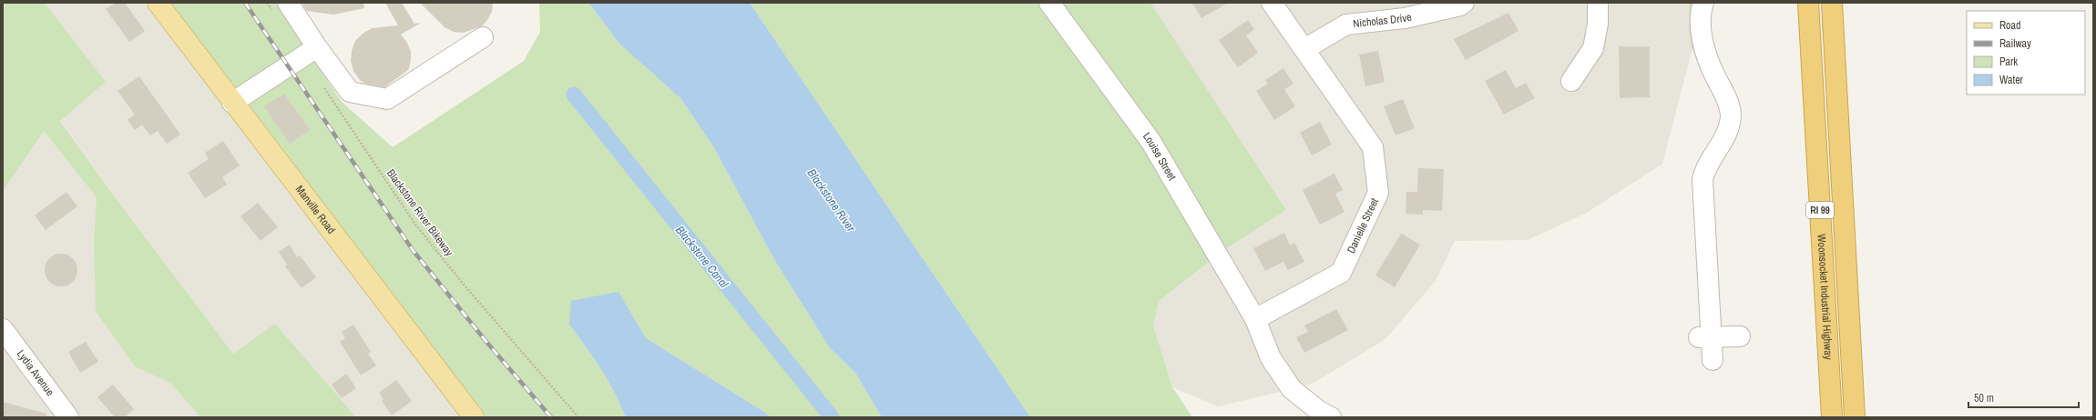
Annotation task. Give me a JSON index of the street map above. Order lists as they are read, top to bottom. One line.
{"streets":{"highway":["RI 99","Woonsocket Industrial Highway"],"main road":["Manville Road"],"street":["Nicholas Drive","Louise Street","Danielle Street","Lydia Avenue"],"path":["Blackstone River Bikeway"]},"crossings":[["Nicholas Drive","Danielle Street"],["Louise Street","Danielle Street"]],"water":["Blackstone River","Blackstone Canal"],"legend":["Road","Railway","Park","Water"],"scale_bar":"50 m"}
